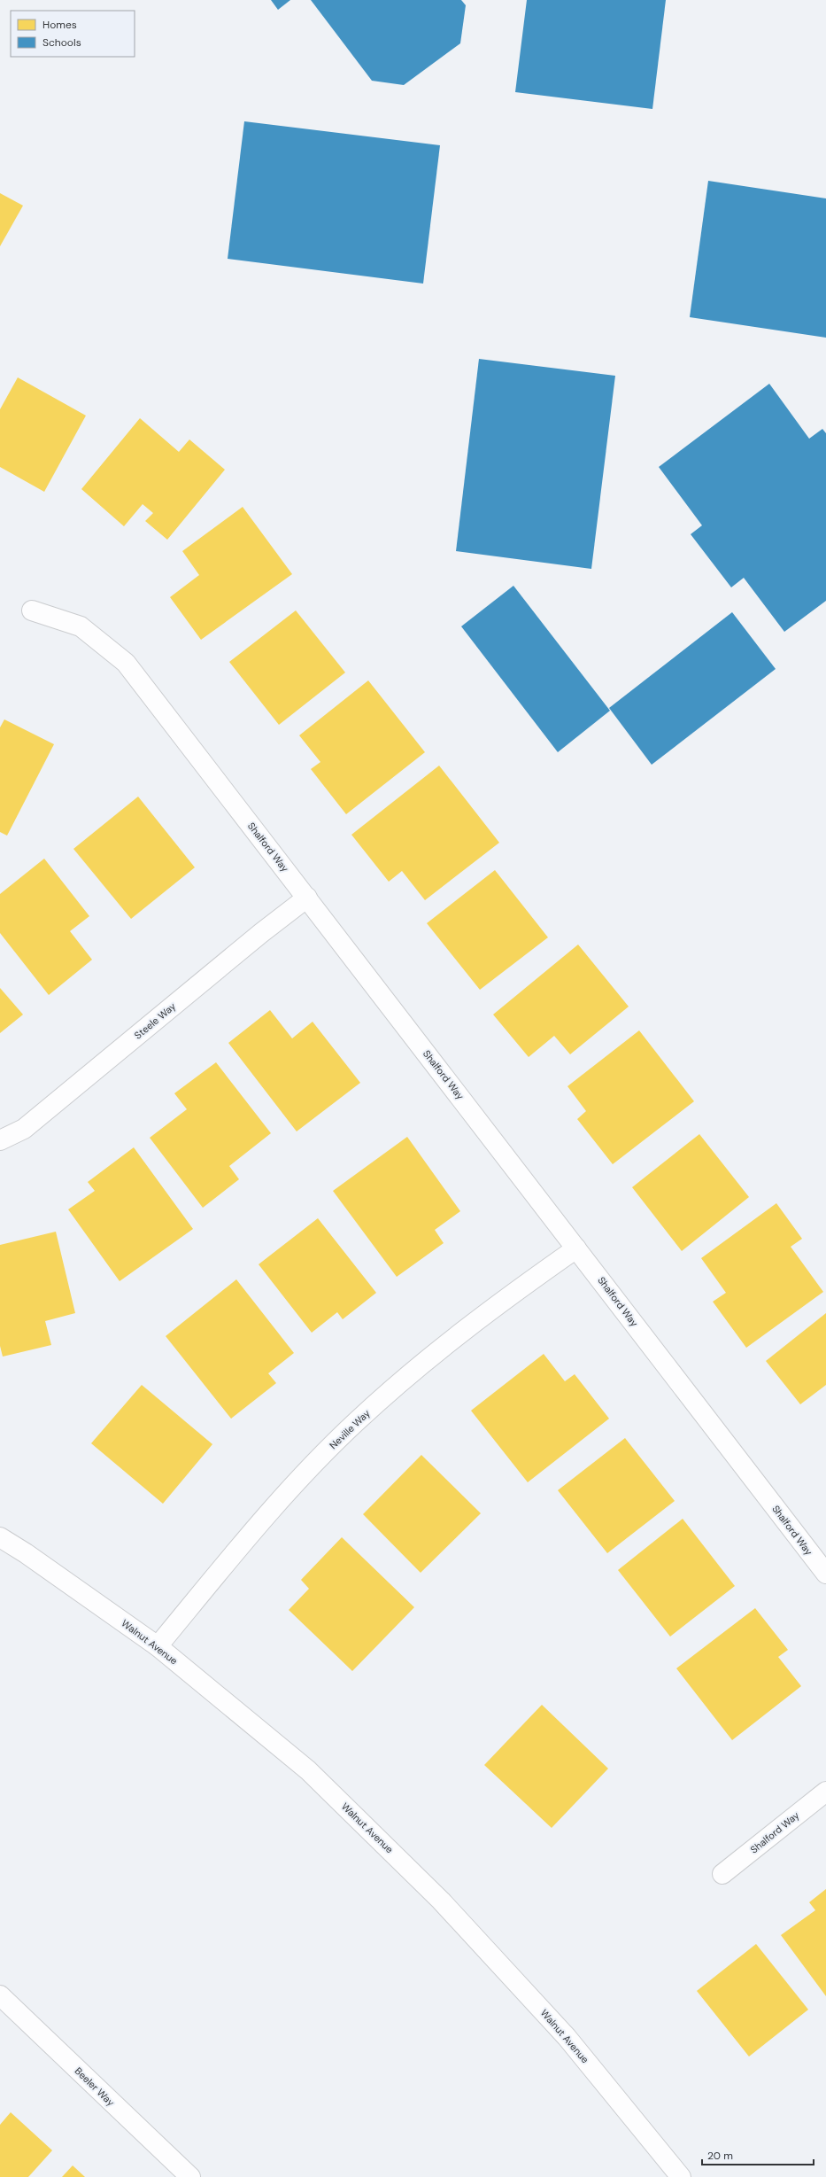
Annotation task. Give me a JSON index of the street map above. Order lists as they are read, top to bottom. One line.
{"streets":{"street":["Shalford Way","Steele Way","Neville Way","Walnut Avenue","Beeler Way"]},"crossings":[["Shalford Way","Steele Way"],["Shalford Way","Neville Way"],["Neville Way","Walnut Avenue"]],"legend":["Homes","Schools"],"scale_bar":"20 m"}
